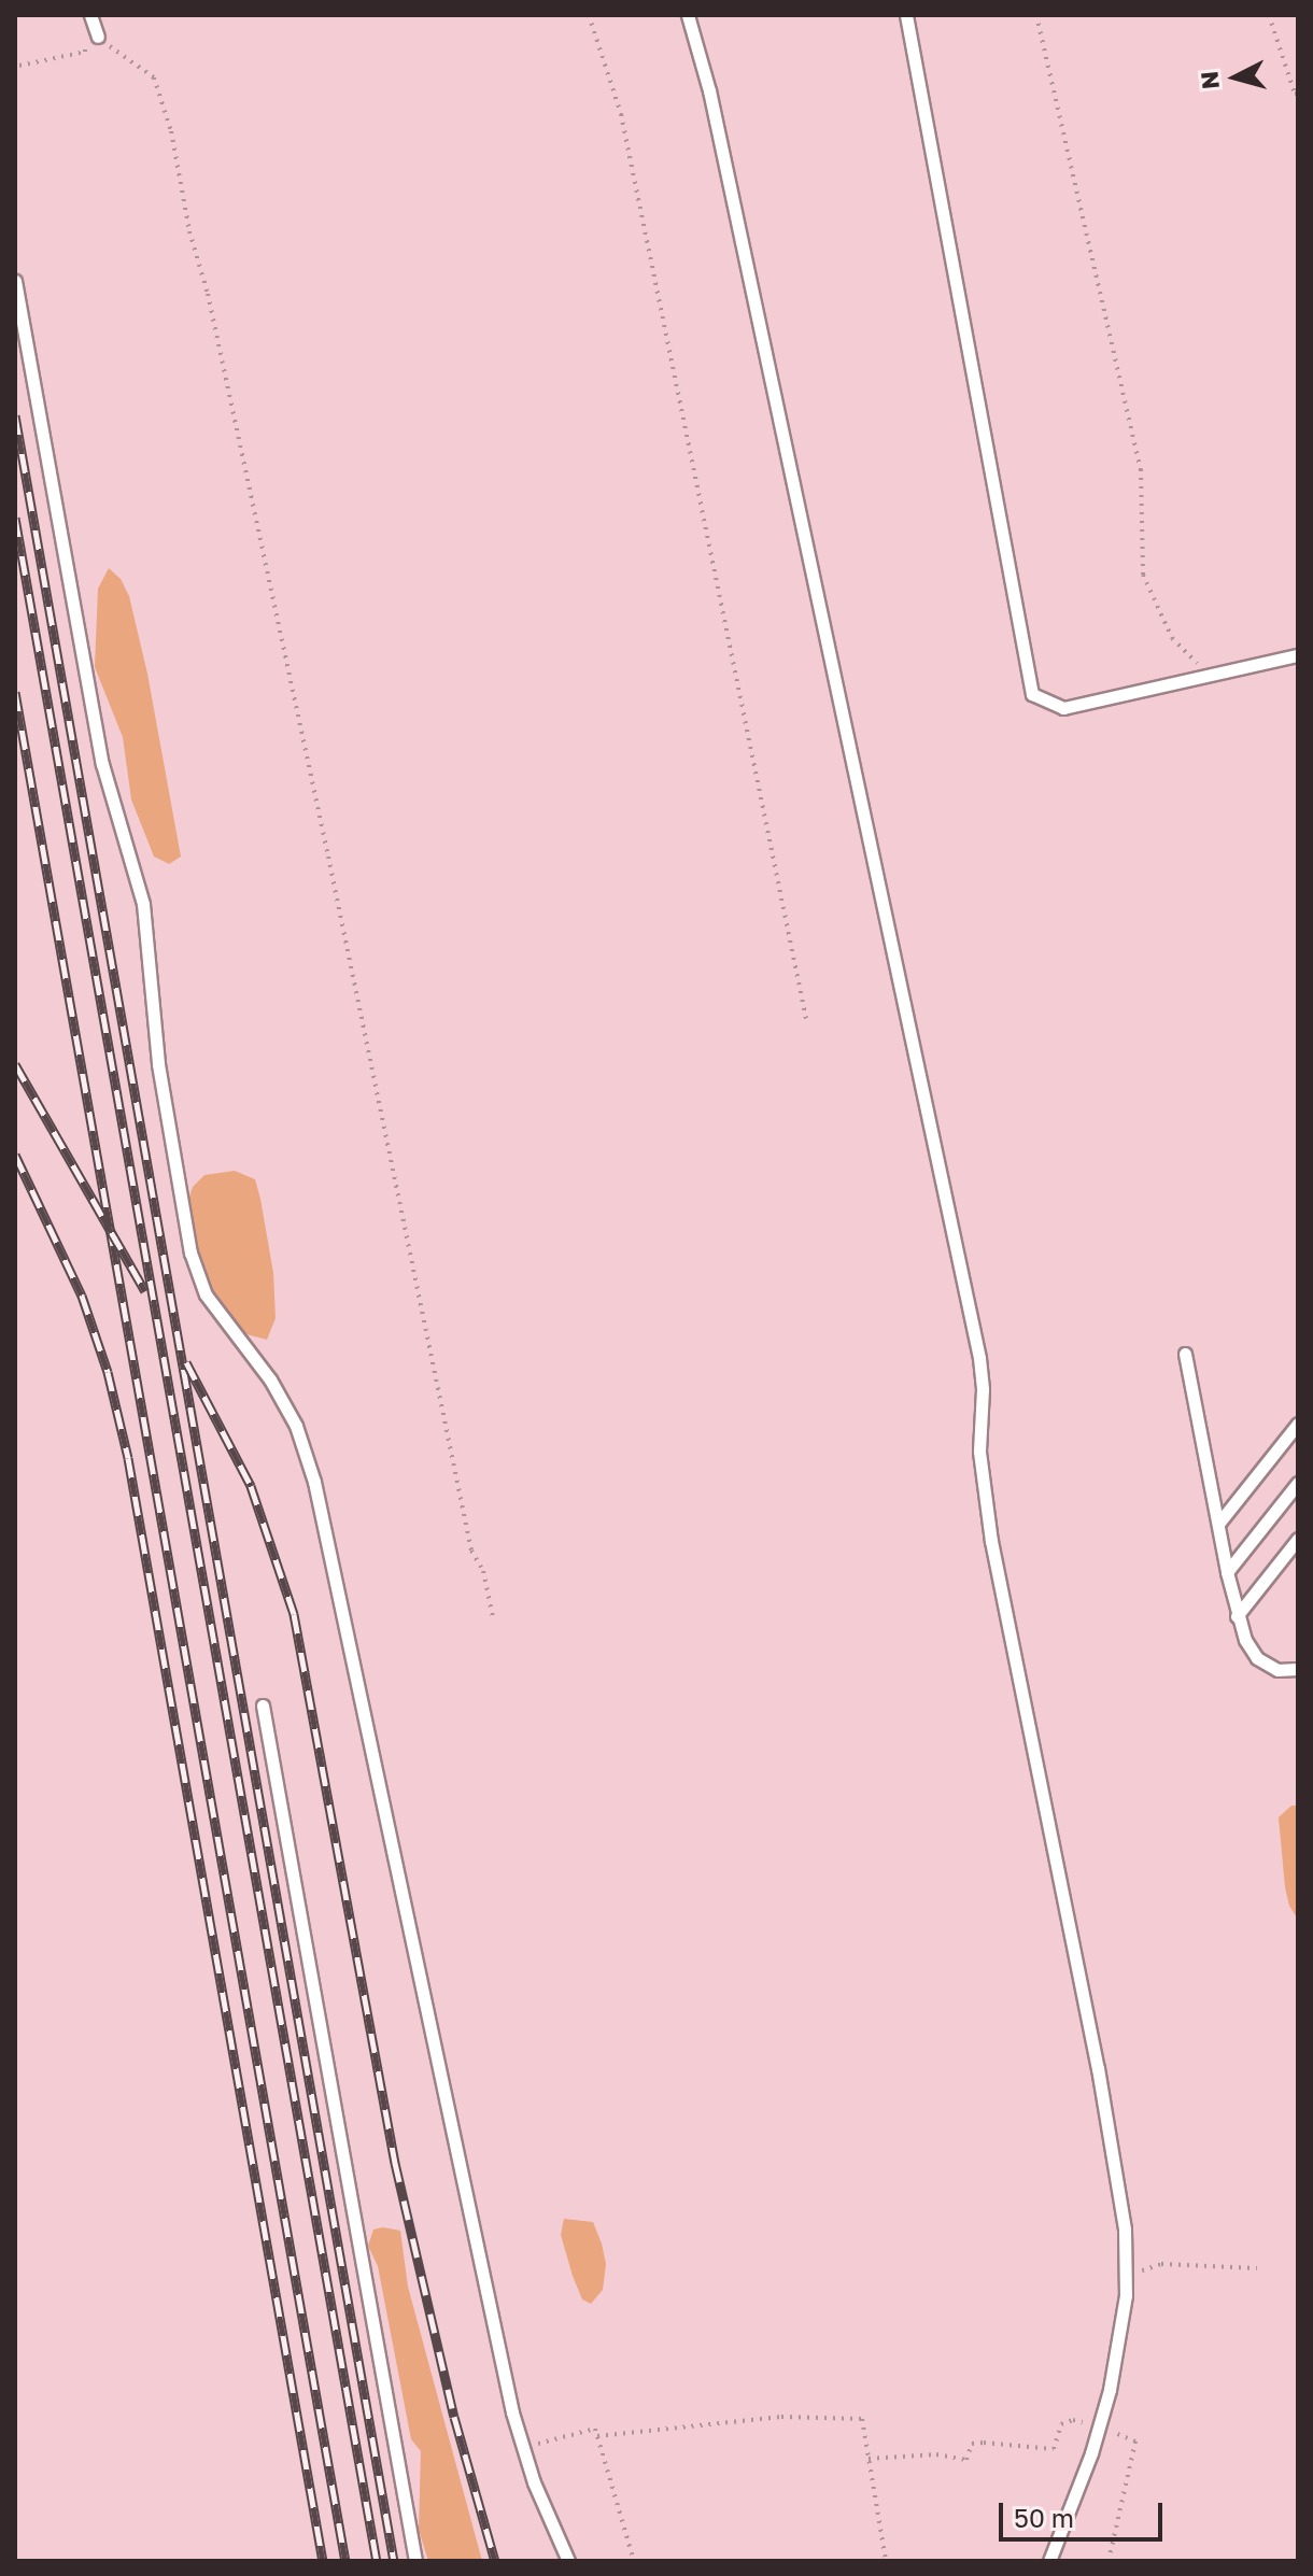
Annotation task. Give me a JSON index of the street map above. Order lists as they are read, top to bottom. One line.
{"scale_bar":"50 m","north":"left"}
